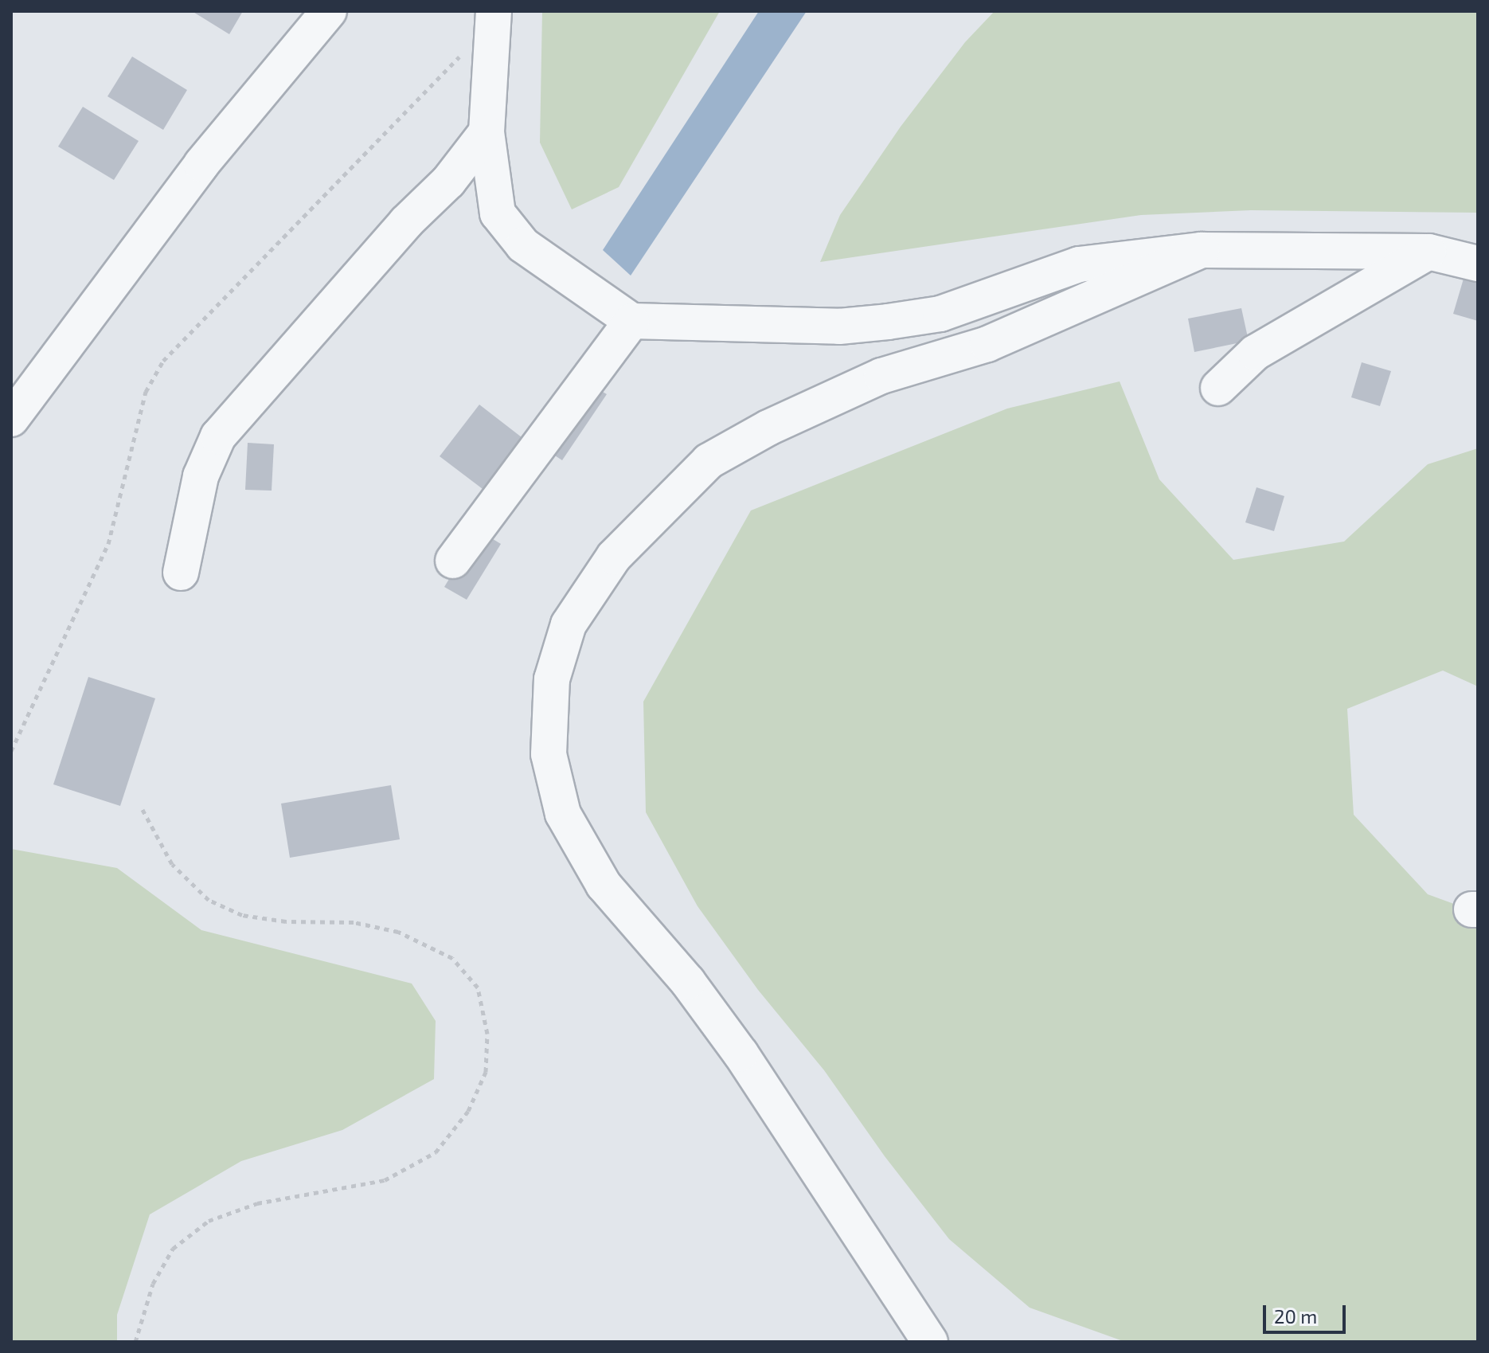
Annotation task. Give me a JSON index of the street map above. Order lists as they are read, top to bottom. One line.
{"scale_bar":"20 m"}
